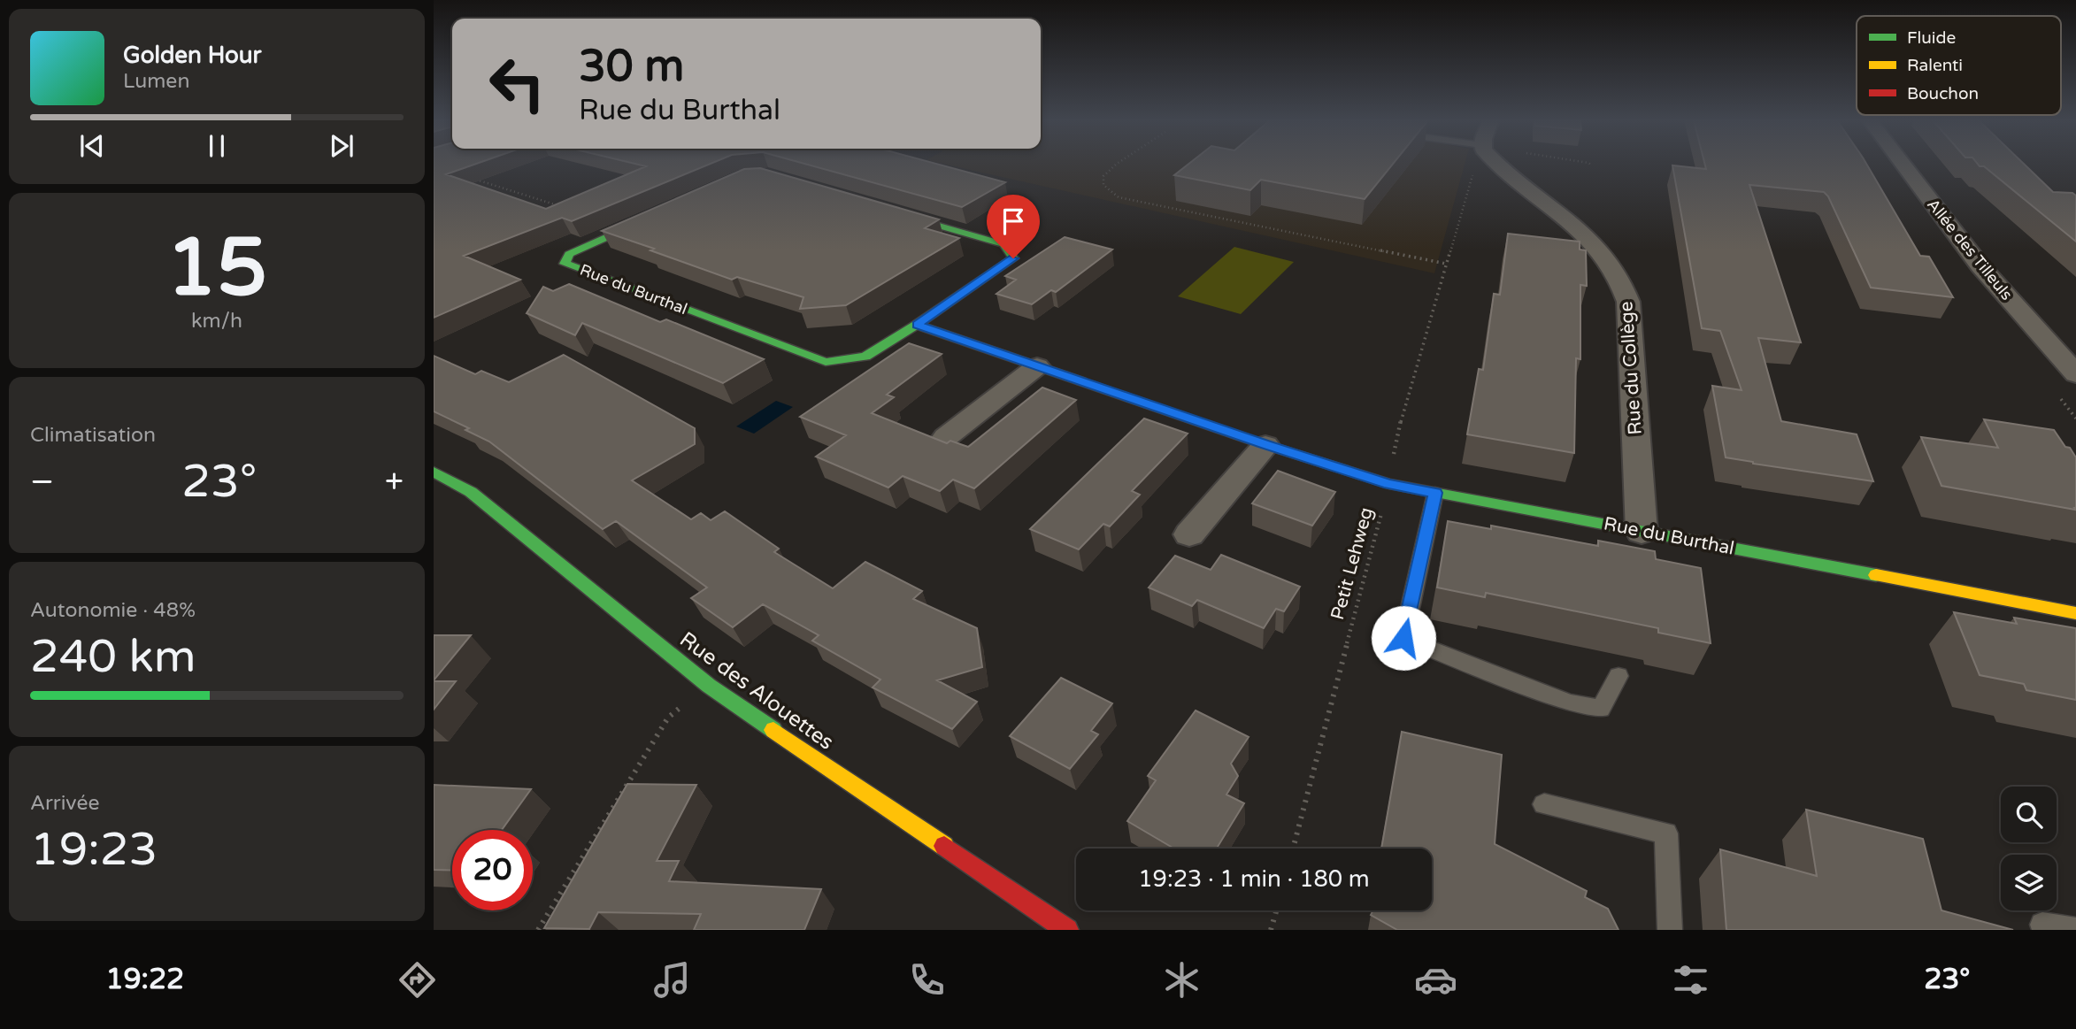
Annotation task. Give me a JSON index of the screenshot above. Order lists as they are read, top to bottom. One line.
{"streets":{"street":["Allée des Tilleuls","Rue du Burthal","Rue du Collège","Rue des Alouettes"],"path":["Petit Lehweg"]},"crossings":[["Rue du Burthal","Rue du Collège"],["Rue du Burthal","Petit Lehweg"]],"legend":["Fluide","Ralenti","Bouchon"],"page":{"turn":["30 m","Rue du Burthal"],"song":["Golden Hour","Lumen"],"tile":[["15","km/h"],"Climatisation",["Autonomie · 48%","240 km"],["Arrivée","19:23"]],"heat":["−","23°","+"],"limit":"20","trip":"19:23 · 1 min · 180 m","tabs":["19:22","23°"]}}
